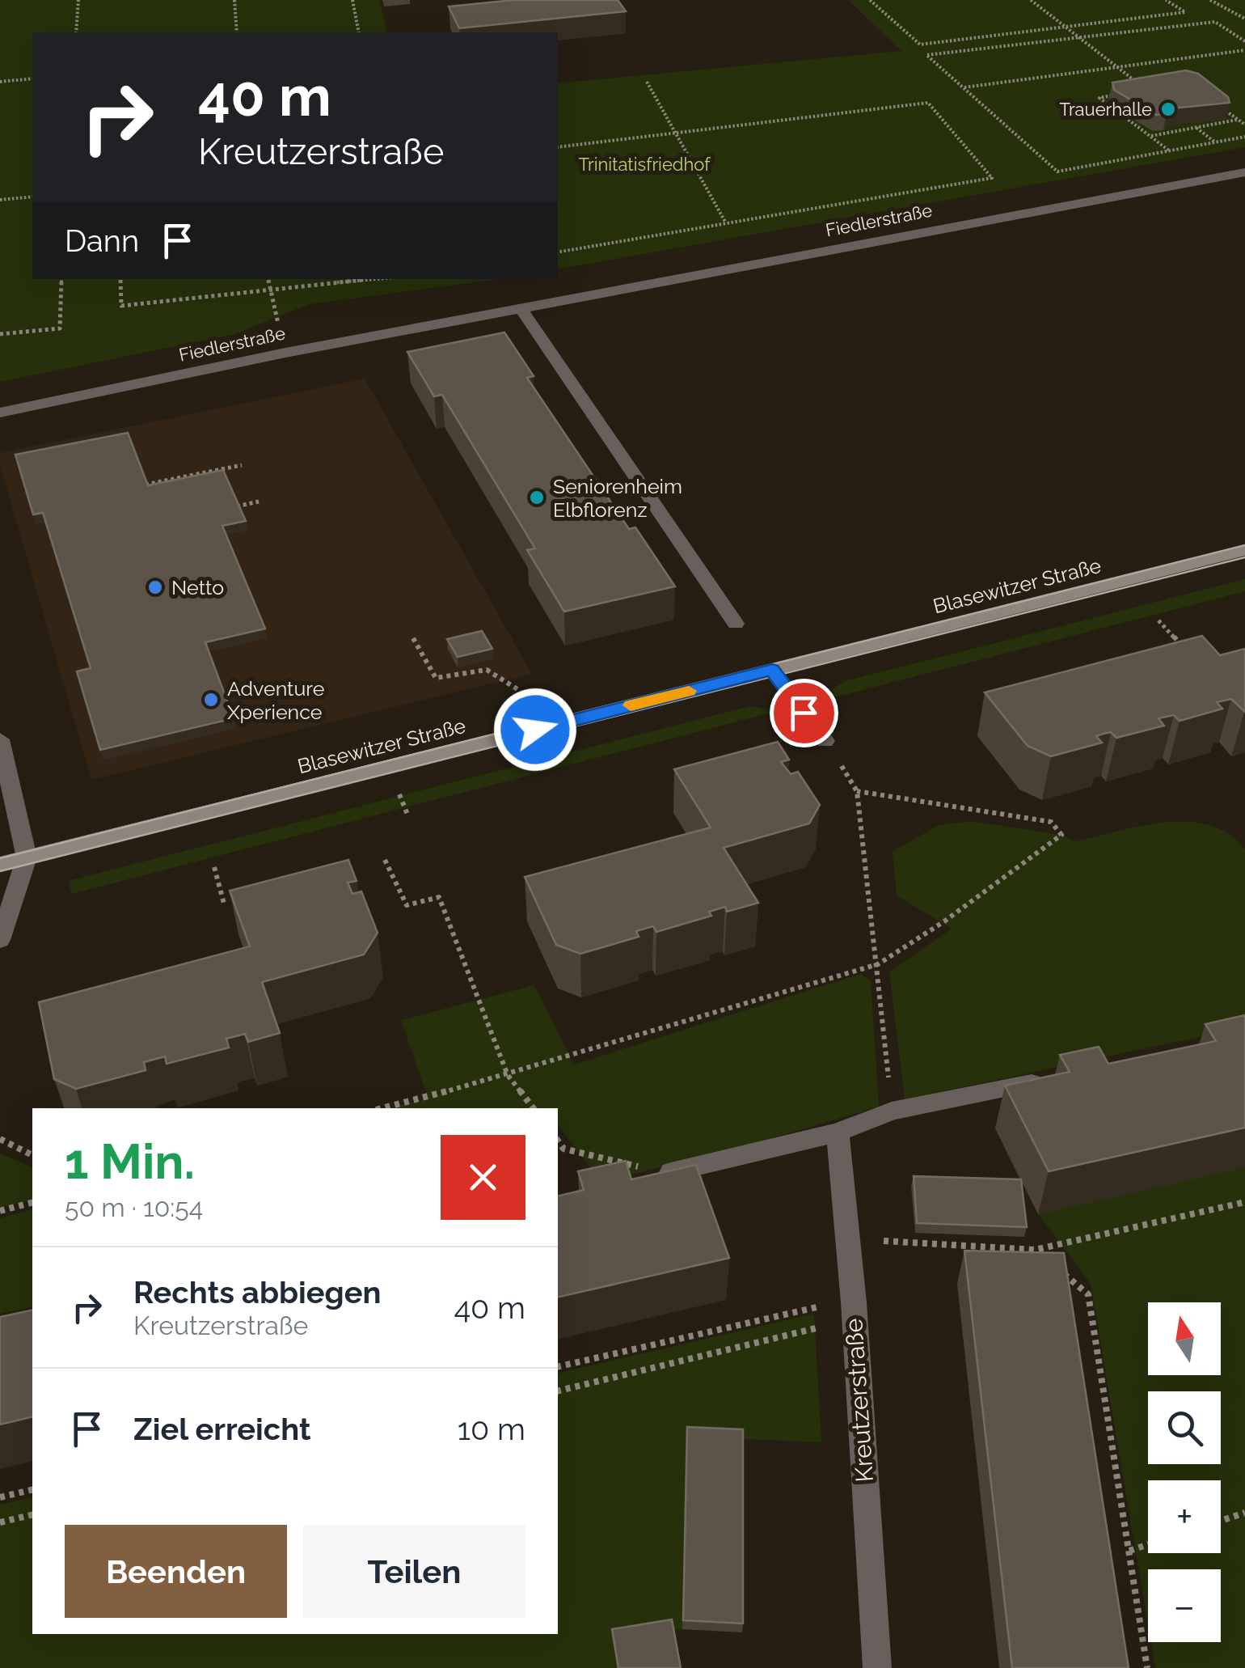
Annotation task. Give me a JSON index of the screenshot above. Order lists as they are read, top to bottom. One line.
{"streets":{"street":["Fiedlerstraße","Blasewitzer Straße","Kreutzerstraße"]},"parks":["Trinitatisfriedhof"],"places":["Trauerhalle","Seniorenheim Elbflorenz","Netto","Adventure Xperience"],"north":"top","page":{"turn":["40 m","Kreutzerstraße"],"then":"Dann","heading":["1 Min.","50 m · 10:54"],"list":[{"name":"Rechts abbiegen","note":"Kreutzerstraße","value":"40 m"},{"name":"Ziel erreicht","value":"10 m"}],"map_buttons":["+","−"],"buttons":["Beenden","Teilen"]}}
